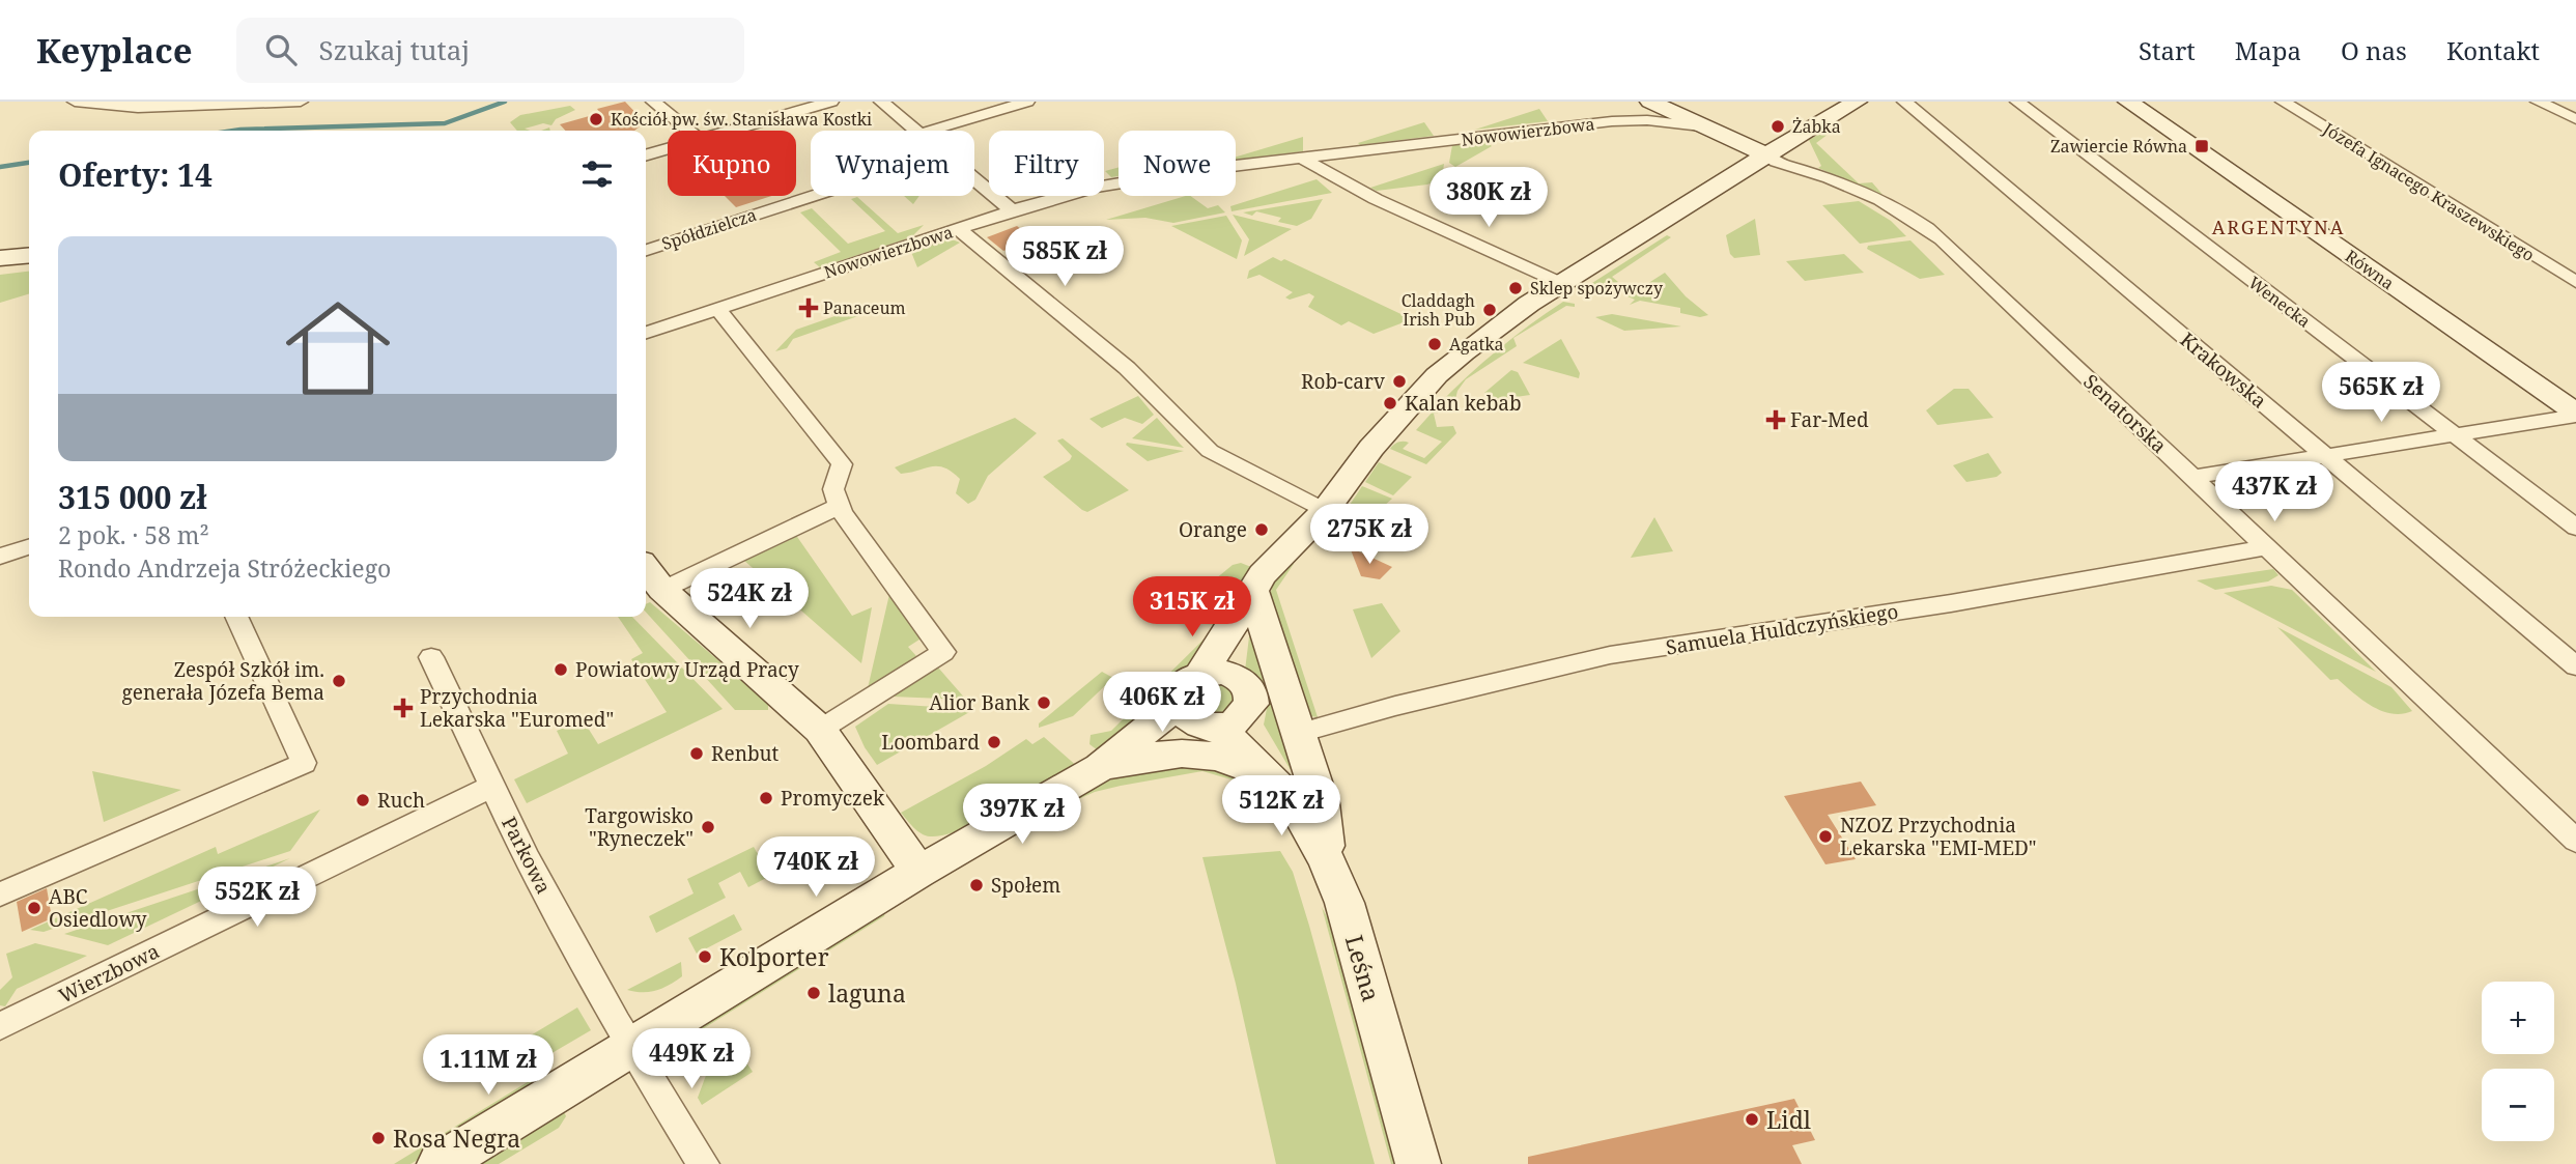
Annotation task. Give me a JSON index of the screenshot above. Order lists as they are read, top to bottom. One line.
{"streets":{"street":["Nowowierzbowa","Józefa Ignacego Kraszewskiego","Spółdzielcza","Równa","Wenecka","Krakowska","Senatorska","Samuela Huldczyńskiego","Parkowa","Leśna","Wierzbowa"]},"crossings":[["Senatorska","Samuela Huldczyńskiego"],["Parkowa","Wierzbowa"]],"districts":["ARGENTYNA"],"places":{"other":["Kościół pw. św. Stanisława Kostki","Żabka","Sklep spożywczy","Claddagh Irish Pub","Agatka","Rob-carv","Kalan kebab","Orange","Powiatowy Urząd Pracy","Zespół Szkół im. generała Józefa Bema","Alior Bank","Loombard","Renbut","Promyczek","Ruch","Targowisko \"Ryneczek\"","NZOZ Przychodnia Lekarska \"EMI-MED\"","Społem","ABC Osiedlowy","Kolporter","laguna","Lidl","Rosa Negra"],"transit":["Zawiercie Równa"],"health":["Panaceum","Far-Med","Przychodnia Lekarska \"Euromed\""]},"page":{"header":"Keyplace","search":"Szukaj tutaj","nav":["Start","Mapa","O nas","Kontakt"],"chip":["Kupno","Wynajem","Filtry","Nowe"],"heading":"Oferty: 14","price":["380K zł","585K zł","565K zł","437K zł","275K zł","524K zł","315K zł","406K zł","512K zł","397K zł","740K zł","552K zł","449K zł","1.11M zł"],"list":[{"name":"315 000 zł","note":"2 pok. · 58 m² · Rondo Andrzeja Stróżeckiego"}],"map_buttons":["+","−"]}}
